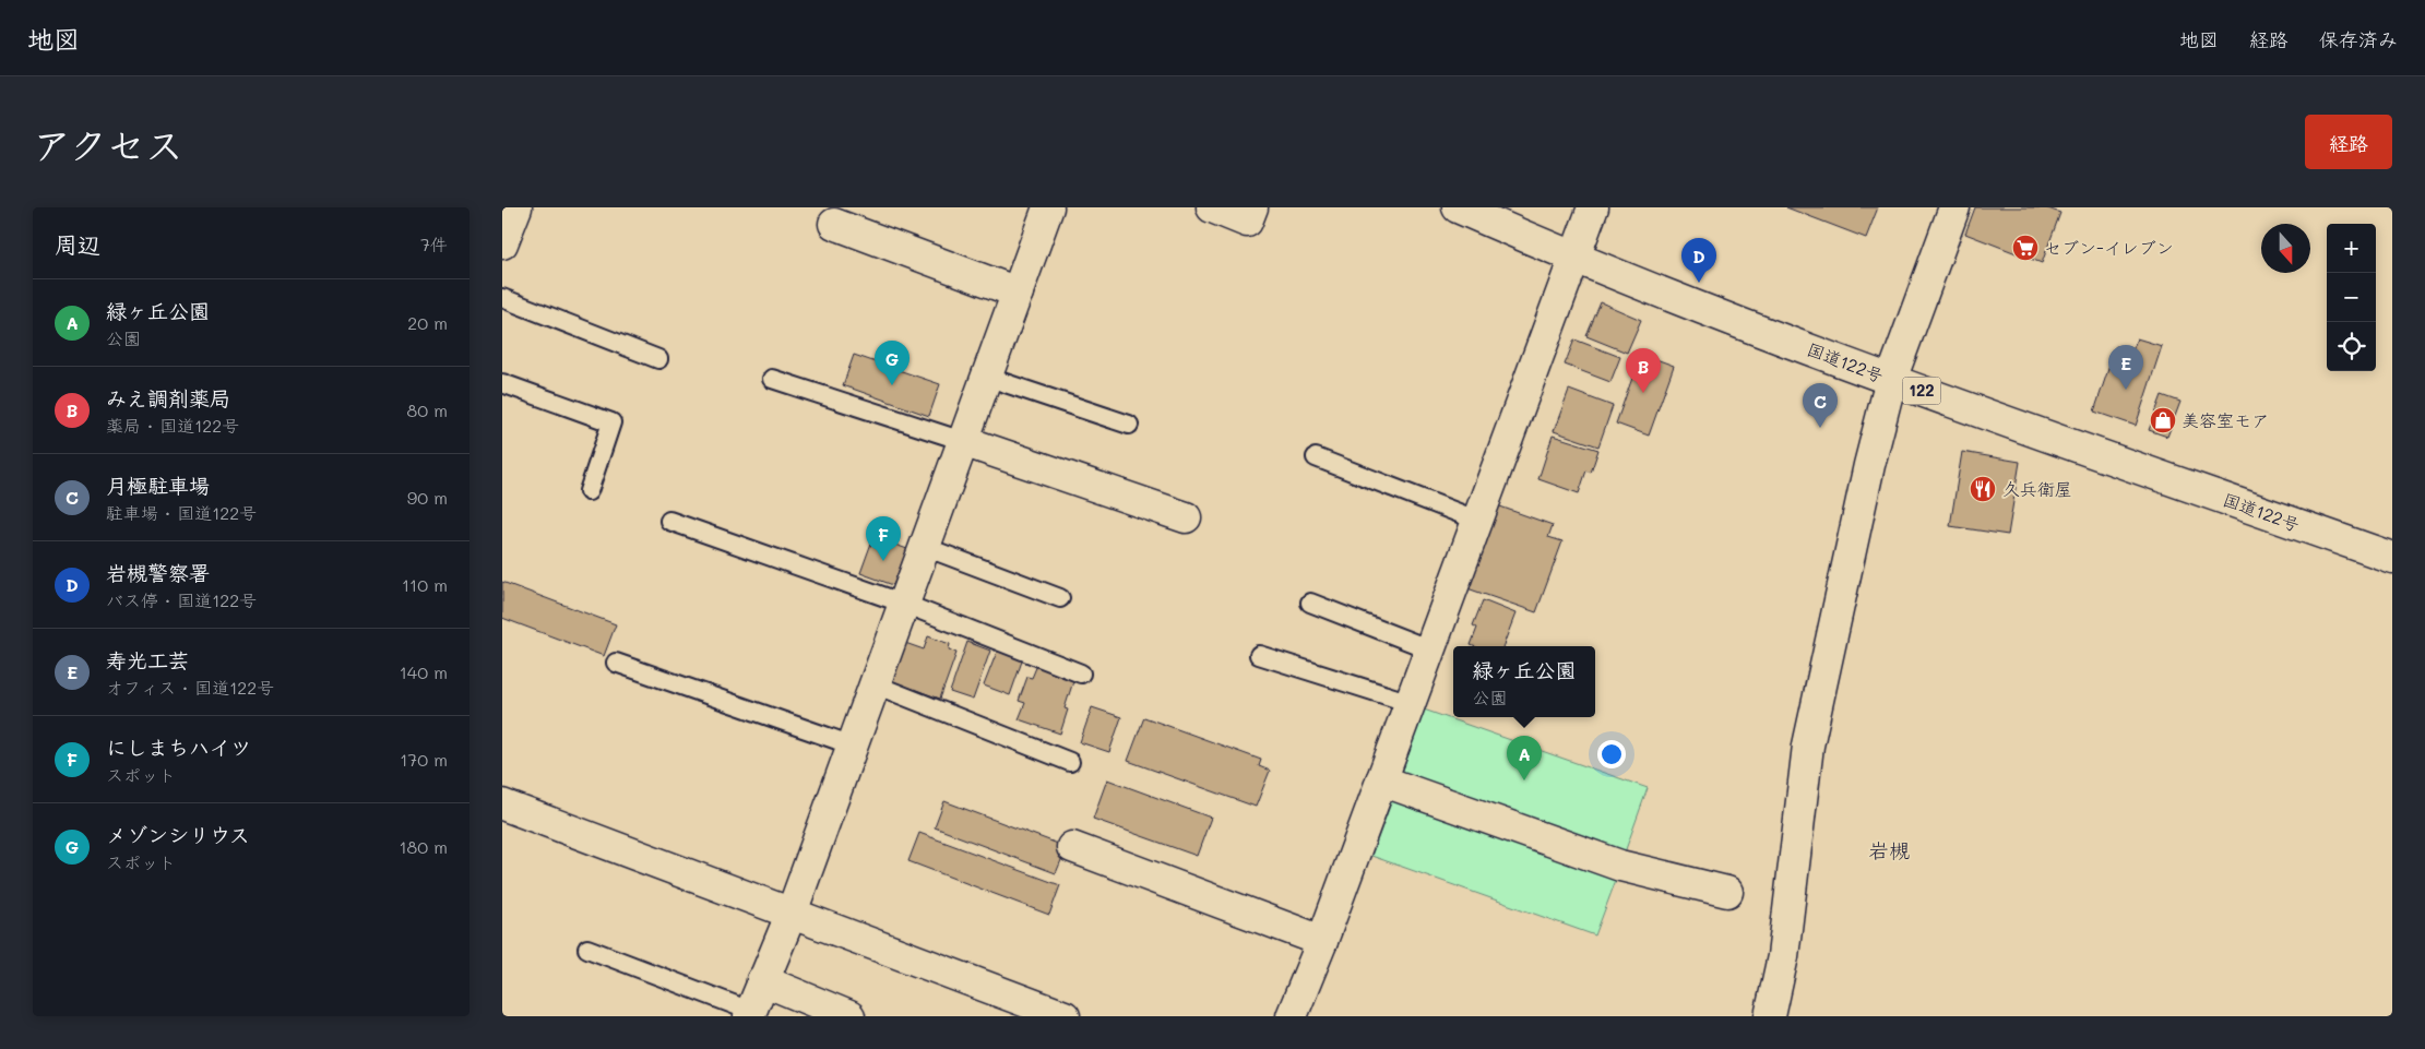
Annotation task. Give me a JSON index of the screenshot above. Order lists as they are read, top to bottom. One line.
{"streets":{"main road":["国道122号","122"]},"districts":["岩槻"],"places":{"supermarket":["セブン-イレブン"],"shop":["美容室モア"],"restaurant":["久兵衛屋"]},"north":"bottom","page":{"header":"地図","nav":["地図","経路","保存済み"],"title":"アクセス","buttons":"経路","heading":["周辺","7件"],"map_buttons":["+","−"],"pins":["D","G","E","B","C","F","A"],"list":[{"mark":"A","name":"緑ヶ丘公園","note":"公園","value":"20 m"},{"mark":"B","name":"みえ調剤薬局","note":"薬局 · 国道122号","value":"80 m"},{"mark":"C","name":"月極駐車場","note":"駐車場 · 国道122号","value":"90 m"},{"mark":"D","name":"岩槻警察署","note":"バス停 · 国道122号","value":"110 m"},{"mark":"E","name":"寿光工芸","note":"オフィス · 国道122号","value":"140 m"},{"mark":"F","name":"にしまちハイツ","note":"スポット","value":"170 m"},{"mark":"G","name":"メゾンシリウス","note":"スポット","value":"180 m"}],"popup":["緑ヶ丘公園","公園"]}}
